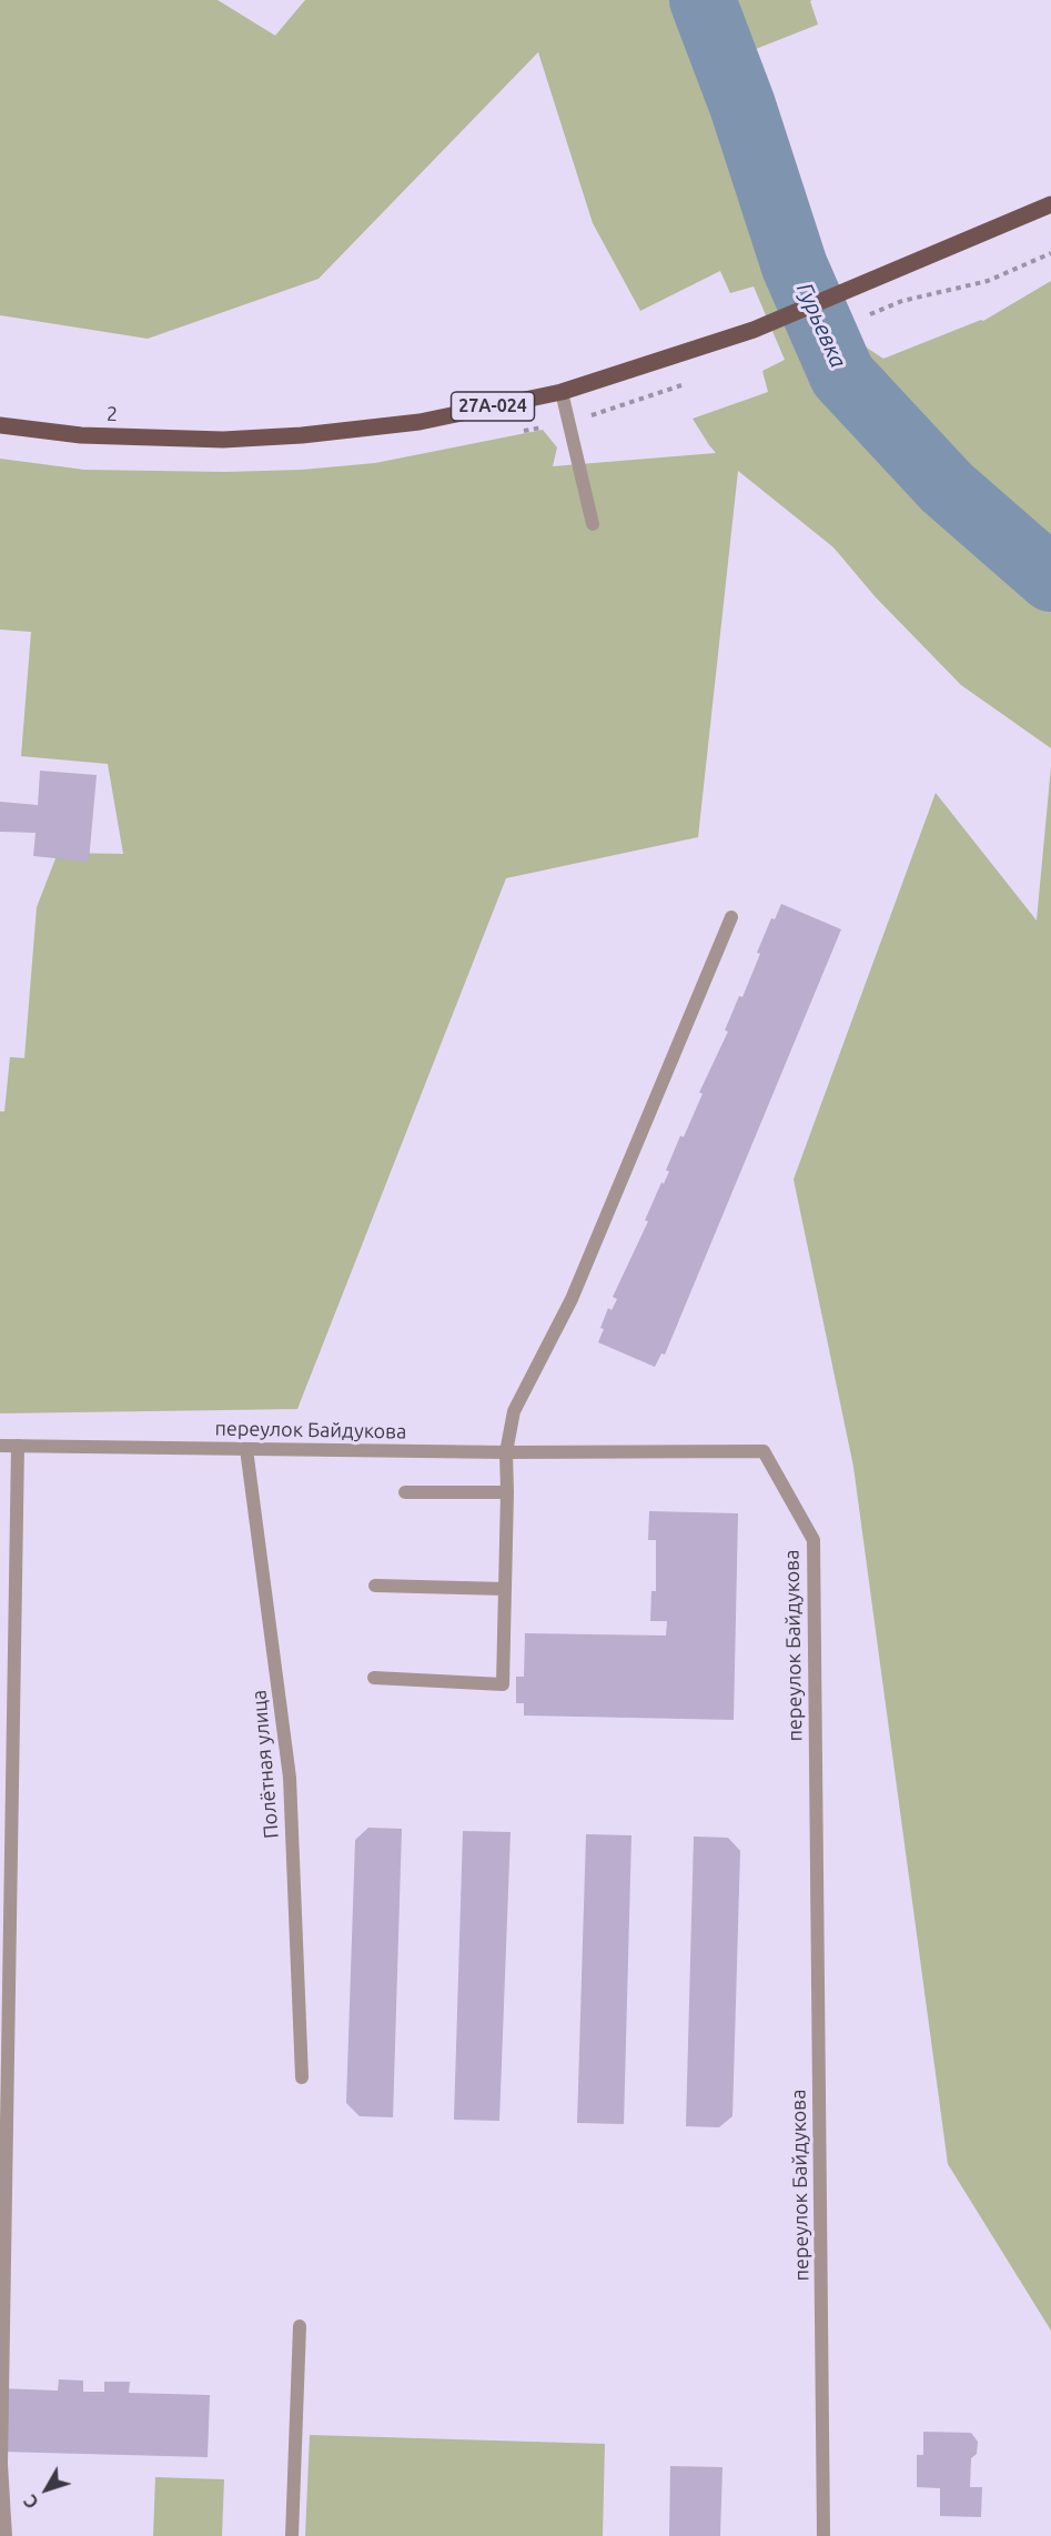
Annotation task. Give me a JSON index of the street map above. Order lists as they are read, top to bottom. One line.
{"streets":{"main road":["27А-024","2"],"street":["переулок Байдукова","Полётная улица"]},"crossings":[["27А-024","2"],["переулок Байдукова","Полётная улица"]],"water":["Гурьевка"],"north":"bottom left"}
